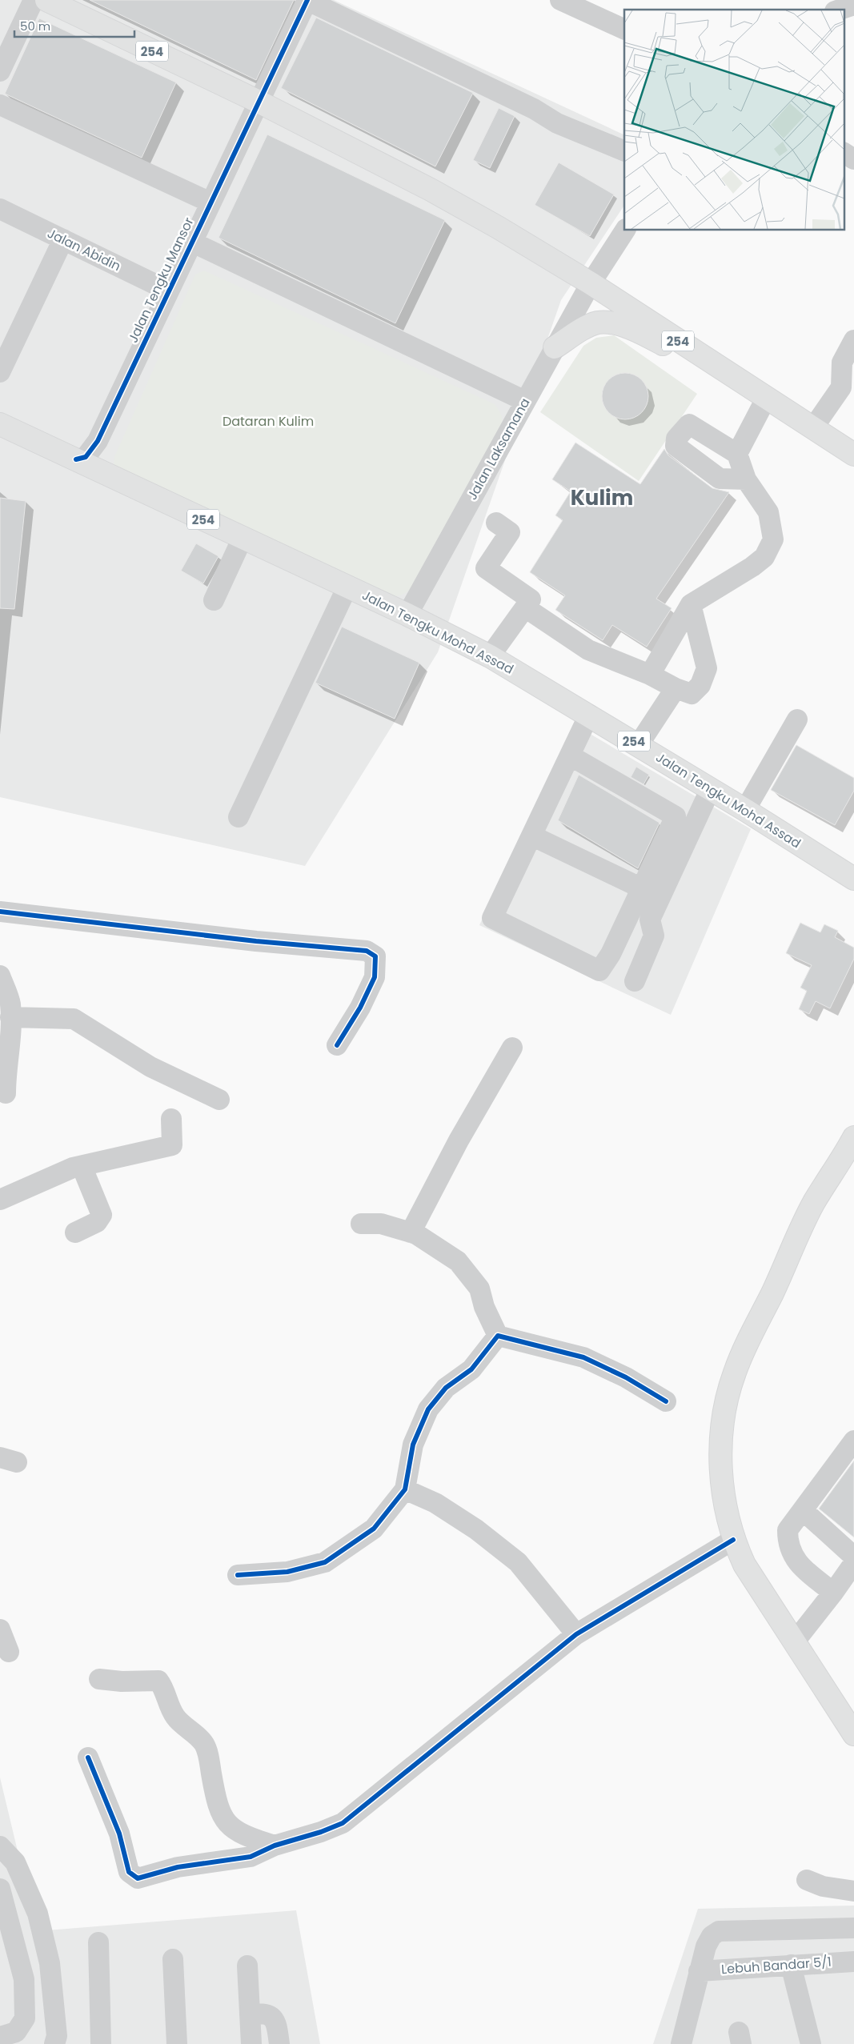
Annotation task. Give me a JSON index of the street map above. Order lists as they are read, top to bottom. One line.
{"streets":{"main road":["254","Jalan Tengku Mohd Assad"],"street":["Jalan Abidin","Jalan Tengku Mansor","Jalan Laksamana","Lebuh Bandar 5/1"]},"crossings":[["254","Jalan Tengku Mansor"],["254","Jalan Laksamana"],["Jalan Abidin","Jalan Tengku Mansor"],["Jalan Tengku Mansor","Jalan Tengku Mohd Assad"],["Jalan Laksamana","Jalan Tengku Mohd Assad"]],"districts":["Kulim"],"parks":["Dataran Kulim"],"scale_bar":"50 m"}
